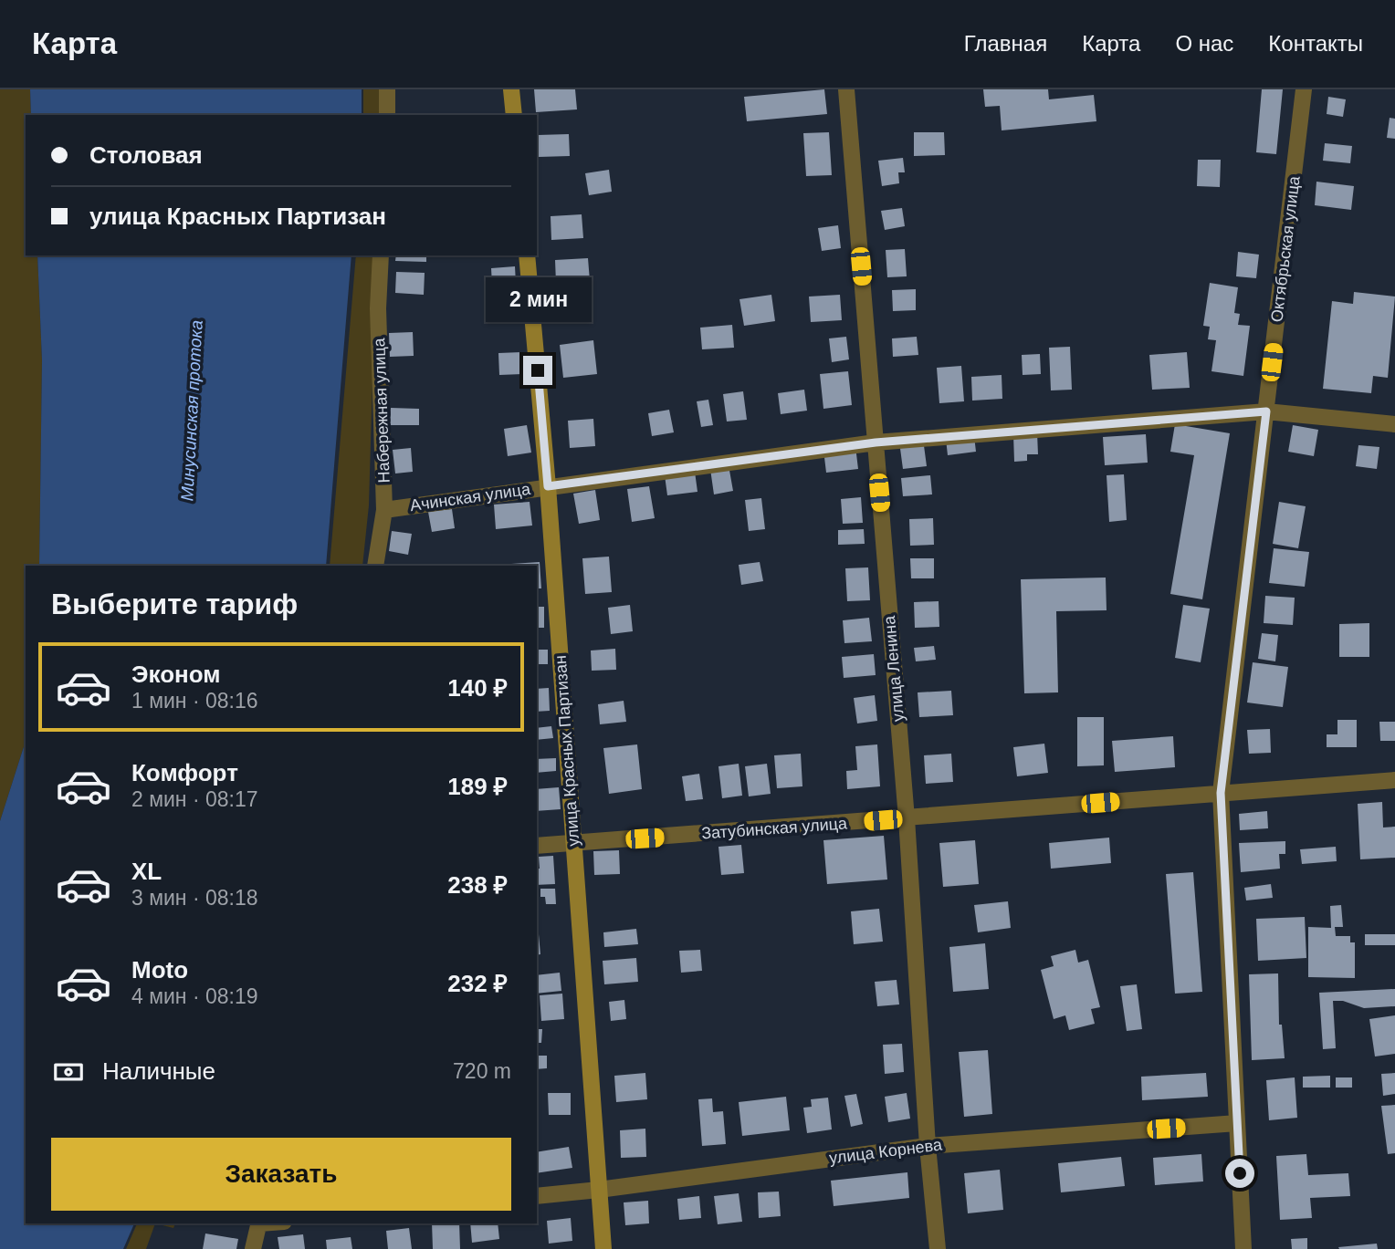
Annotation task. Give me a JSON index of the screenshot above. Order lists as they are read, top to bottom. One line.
{"streets":{"main road":["улица Красных Партизан"],"street":["Октябрьская улица","Набережная улица","Ачинская улица","улица Ленина","Затубинская улица","улица Корнева"]},"crossings":[["Октябрьская улица","Ачинская улица"],["Октябрьская улица","Затубинская улица"],["Октябрьская улица","улица Корнева"],["Набережная улица","Ачинская улица"],["Ачинская улица","улица Ленина"],["Ачинская улица","улица Красных Партизан"],["улица Ленина","Затубинская улица"],["улица Ленина","улица Корнева"],["улица Красных Партизан","Затубинская улица"],["улица Красных Партизан","улица Корнева"]],"water":["Минусинская протока"],"page":{"header":"Карта","nav":["Главная","Карта","О нас","Контакты"],"banner":["Столовая","улица Красных Партизан"],"bubble":"2 мин","heading":"Выберите тариф","list":[{"name":"Эконом","note":"1 мин · 08:16","value":"140 ₽"},{"name":"Комфорт","note":"2 мин · 08:17","value":"189 ₽"},{"name":"XL","note":"3 мин · 08:18","value":"238 ₽"},{"name":"Moto","note":"4 мин · 08:19","value":"232 ₽"}],"pay":["Наличные","720 m"],"buttons":"Заказать"}}
